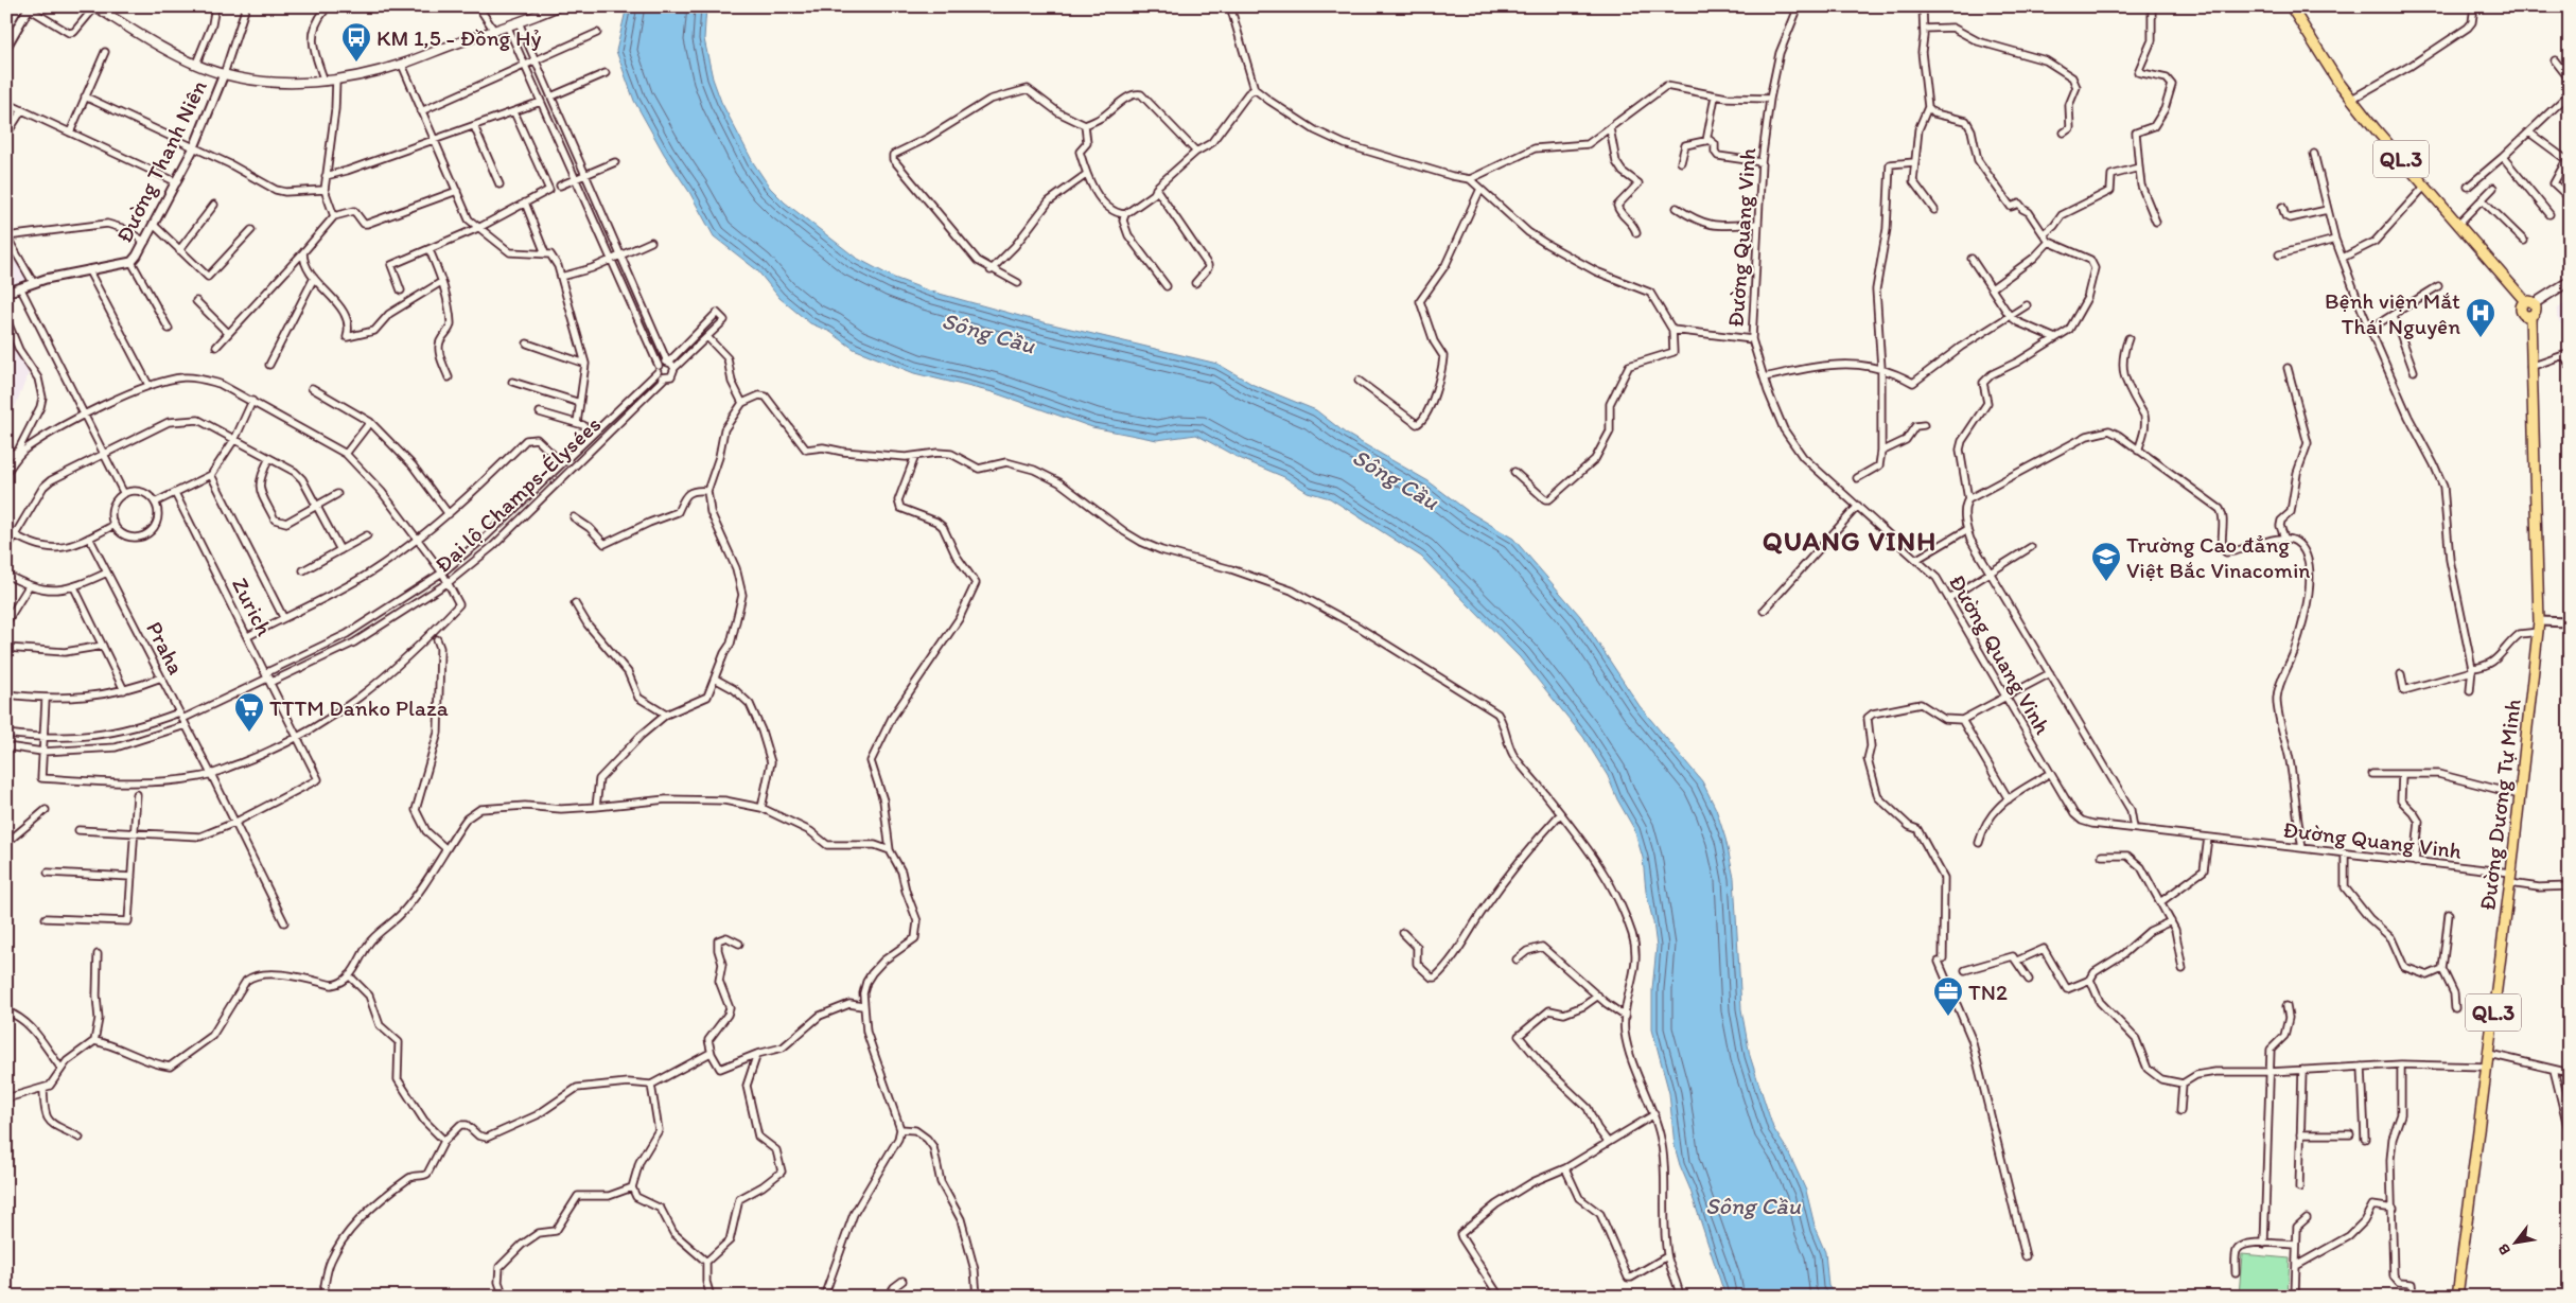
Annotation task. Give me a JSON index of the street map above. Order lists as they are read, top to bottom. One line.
{"streets":{"highway":["QL.3","Đường Dương Tự Minh"],"street":["Đường Thanh Niên","Đường Quang Vinh","Đại lộ Champs-Élysées","Zurich","Praha"]},"crossings":[["QL.3","Đường Dương Tự Minh"],["Đường Quang Vinh","Đường Dương Tự Minh"],["Đại lộ Champs-Élysées","Zurich"],["Đại lộ Champs-Élysées","Praha"],["Zurich","Praha"]],"districts":["QUANG VINH"],"water":["Sông Cầu"],"places":{"bus stop":["KM 1,5 - Đồng Hỷ"],"hospital":["Bệnh viện Mắt Thái Nguyên"],"school or university":["Trường Cao đẳng Việt Bắc Vinacomin"],"supermarket":["TTTM Danko Plaza"],"office":["TN2"]},"north":"bottom left"}
